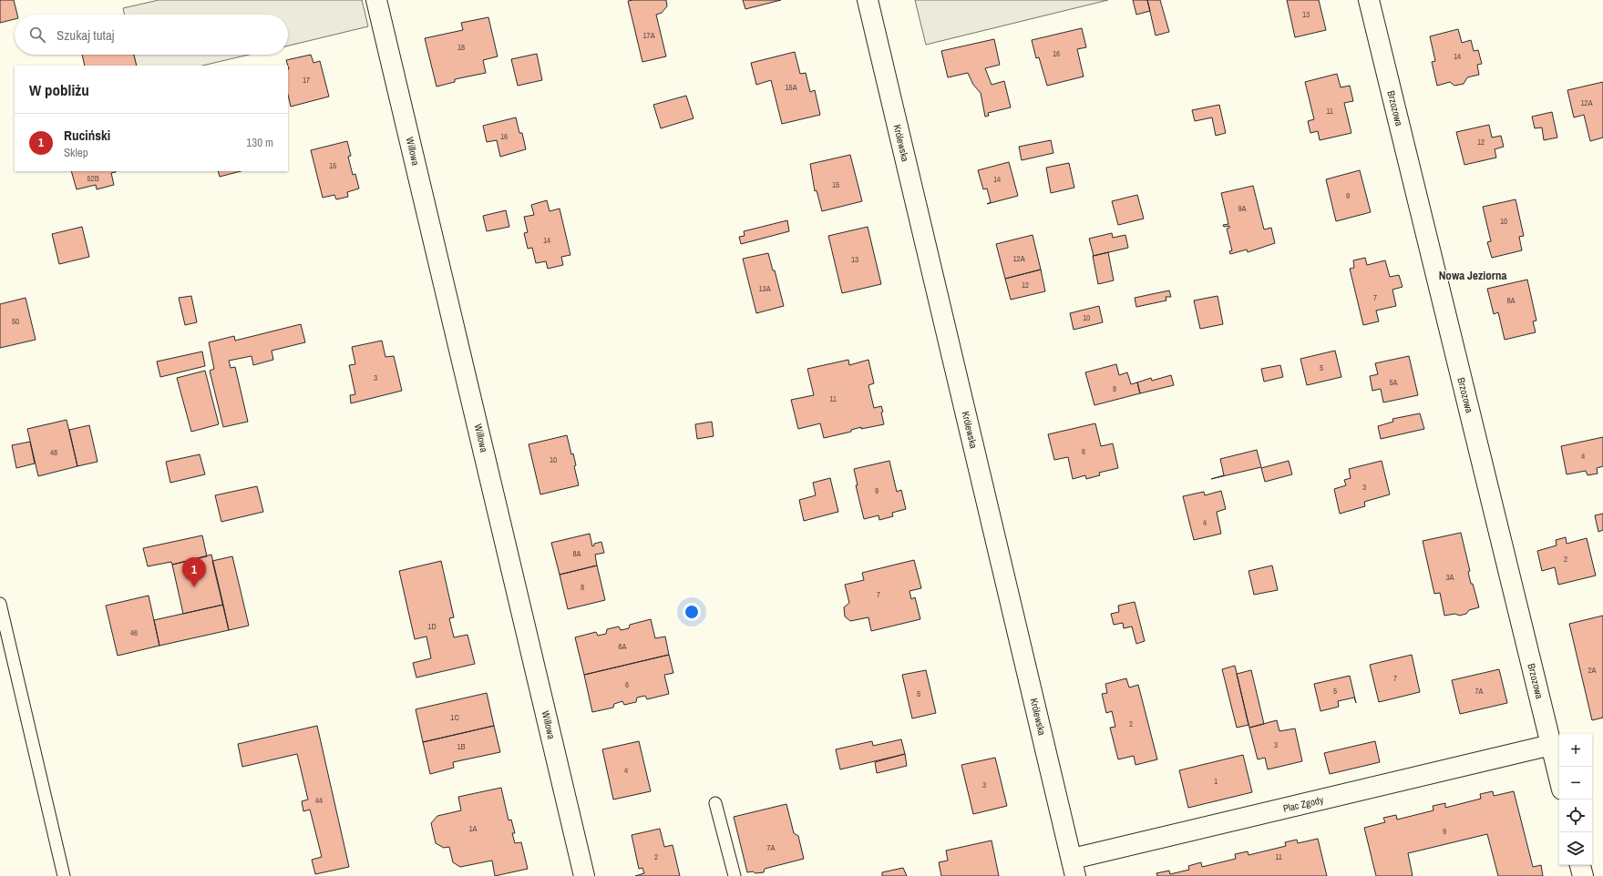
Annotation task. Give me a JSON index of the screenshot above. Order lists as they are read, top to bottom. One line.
{"streets":{"street":["Brzozowa","Królewska","Willowa","Plac Zgody"]},"crossings":[["Brzozowa","Plac Zgody"],["Królewska","Plac Zgody"]],"districts":["Nowa Jeziorna"],"house_numbers":["13","17A","18","16","14","17","15A","12A","11","16","12","15","52B","14","15","9","9A","10","14","12A","13","12","13A","7","8A","10","50","5","3","5A","8","11","6","48","4","10","3","9","4","8A","2","3A","8","7","1D","46","6A","2A","7","6","5","7A","5","1C","2","3","1B","4","1","3","44","1A","9","7A","2","11"],"page":{"search":"Szukaj tutaj","heading":"W pobliżu","list":[{"mark":"1","name":"Ruciński","note":"Sklep","value":"130 m"}],"pins":"1","map_buttons":["+","−"]}}
